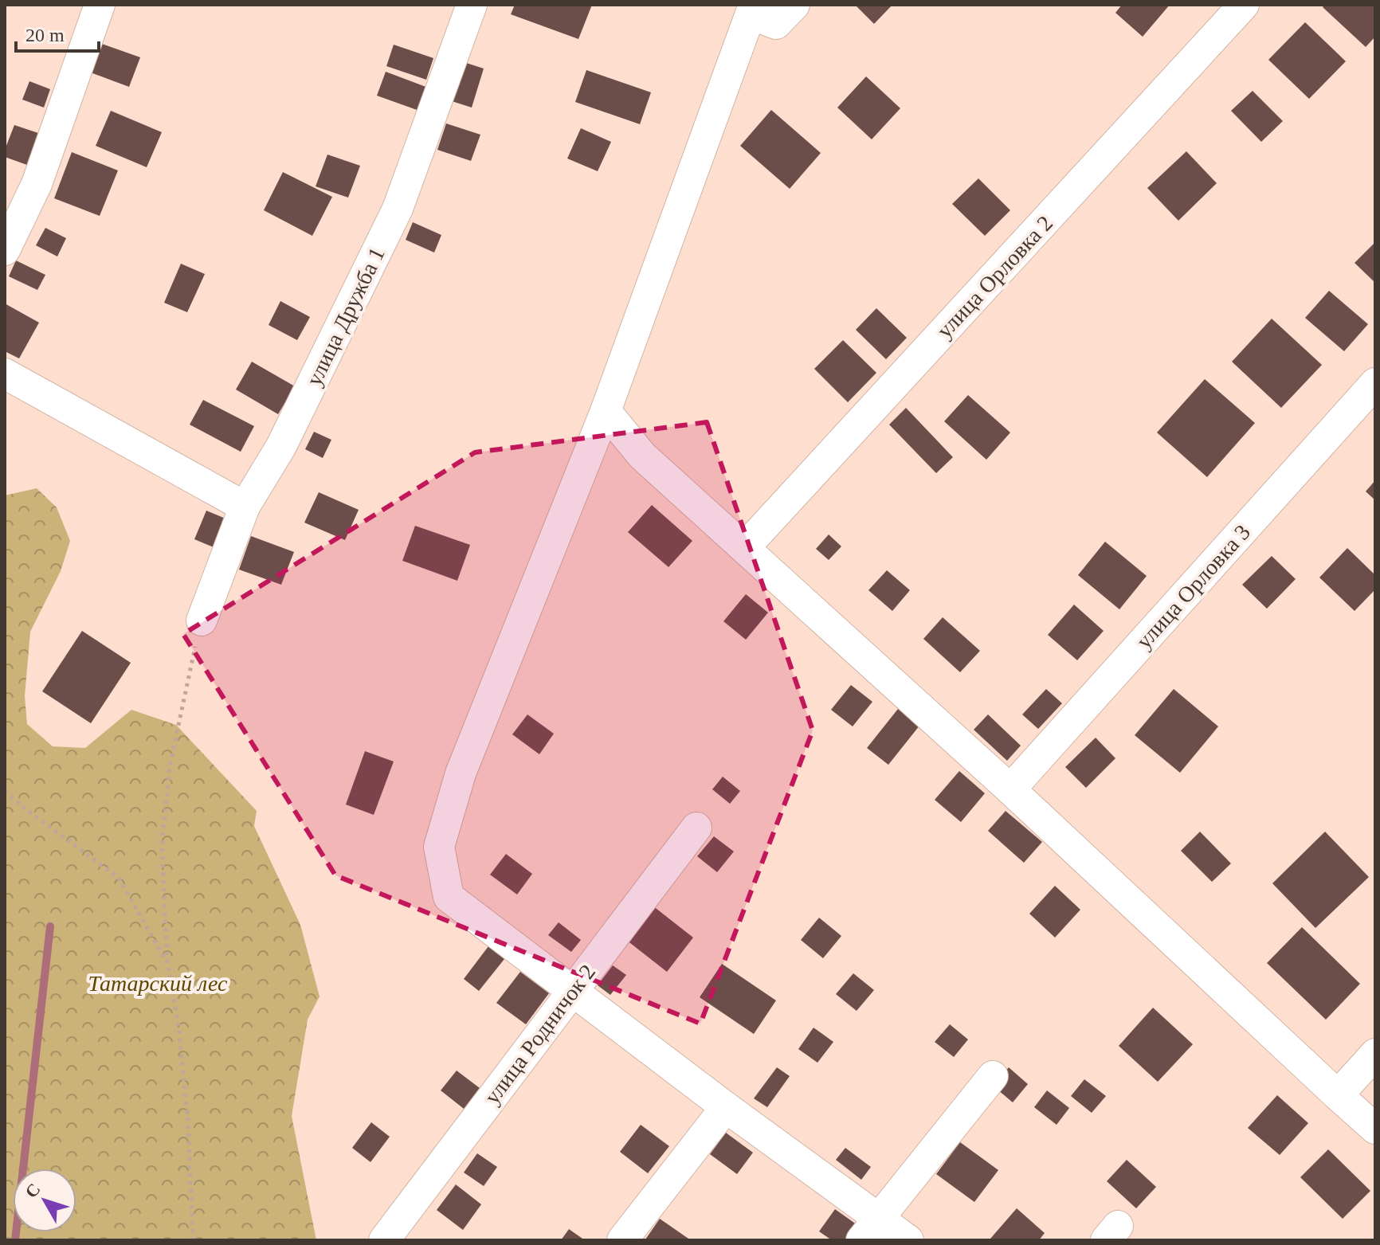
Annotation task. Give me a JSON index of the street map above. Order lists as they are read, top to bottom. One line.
{"streets":{"street":["улица Орловка 2","улица Дружба 1","улица Орловка 3","улица Родничок 2"]},"parks":["Татарский лес"],"scale_bar":"20 m","north":"top left"}
